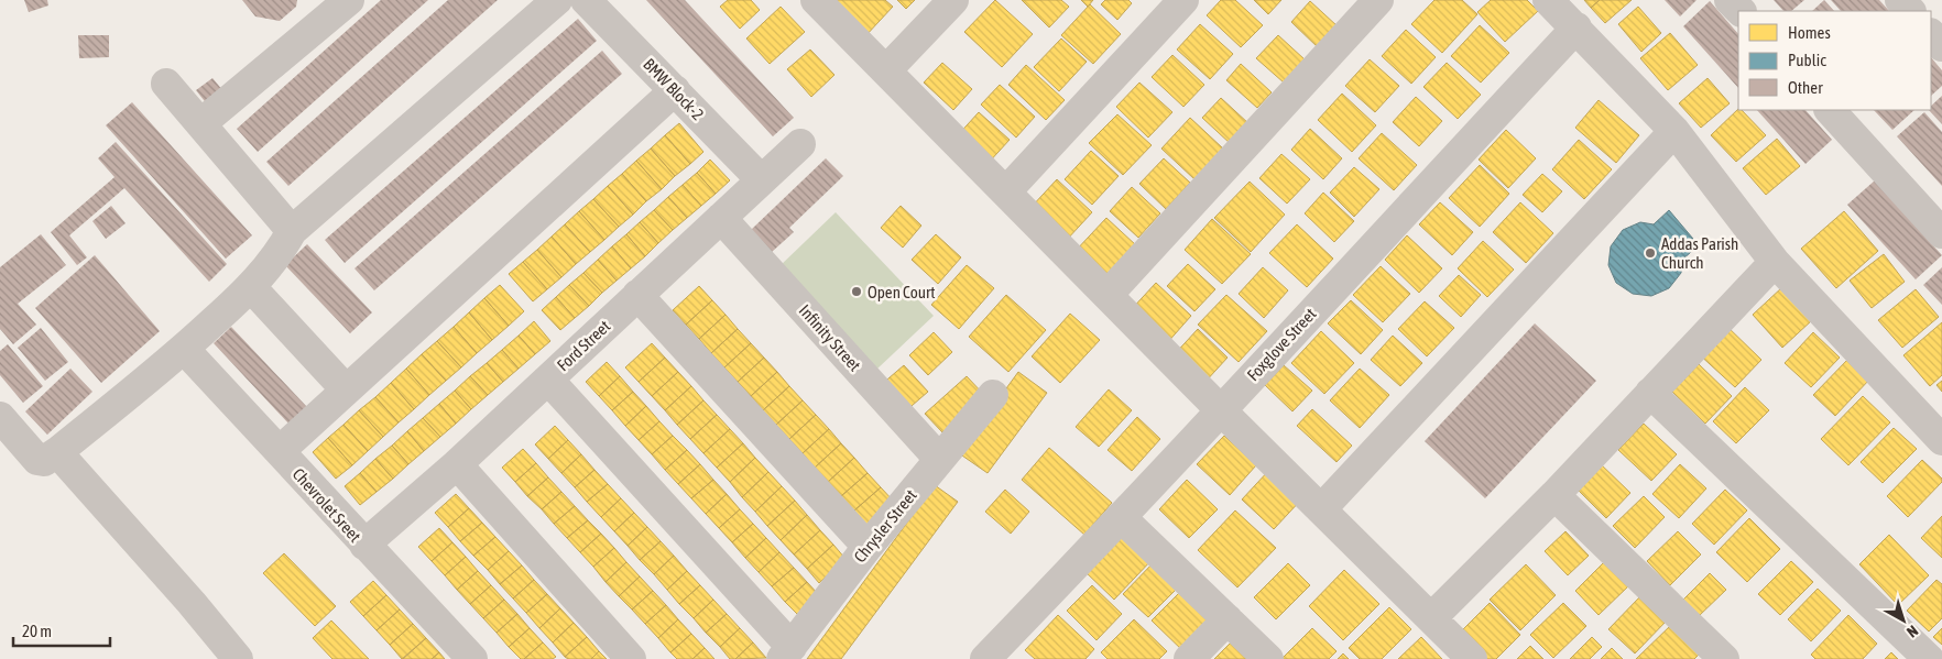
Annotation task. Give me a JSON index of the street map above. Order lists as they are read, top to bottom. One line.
{"streets":{"street":["BMW Block-2","Infinity Street","Foxglove Street","Ford Street","Chevrolet Sreet","Chrysler Street"]},"crossings":[["BMW Block-2","Ford Street"],["Infinity Street","Ford Street"],["Infinity Street","Chrysler Street"],["Ford Street","Chevrolet Sreet"]],"places":["Addas Parish Church","Open Court"],"legend":["Homes","Public","Other"],"scale_bar":"20 m","north":"bottom right"}
